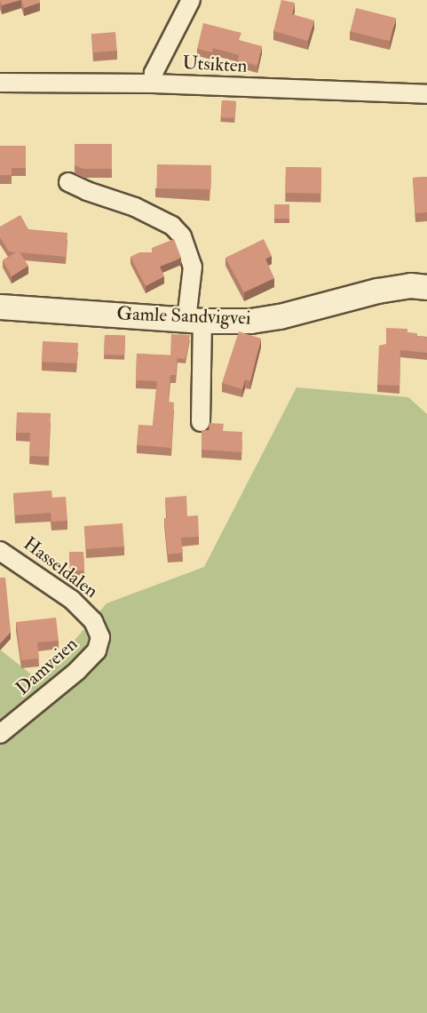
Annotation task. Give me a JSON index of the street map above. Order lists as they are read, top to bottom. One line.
{"streets":{"street":["Utsikten","Gamle Sandvigvei","Hasseldalen","Damveien"]},"crossings":[["Hasseldalen","Damveien"]]}
